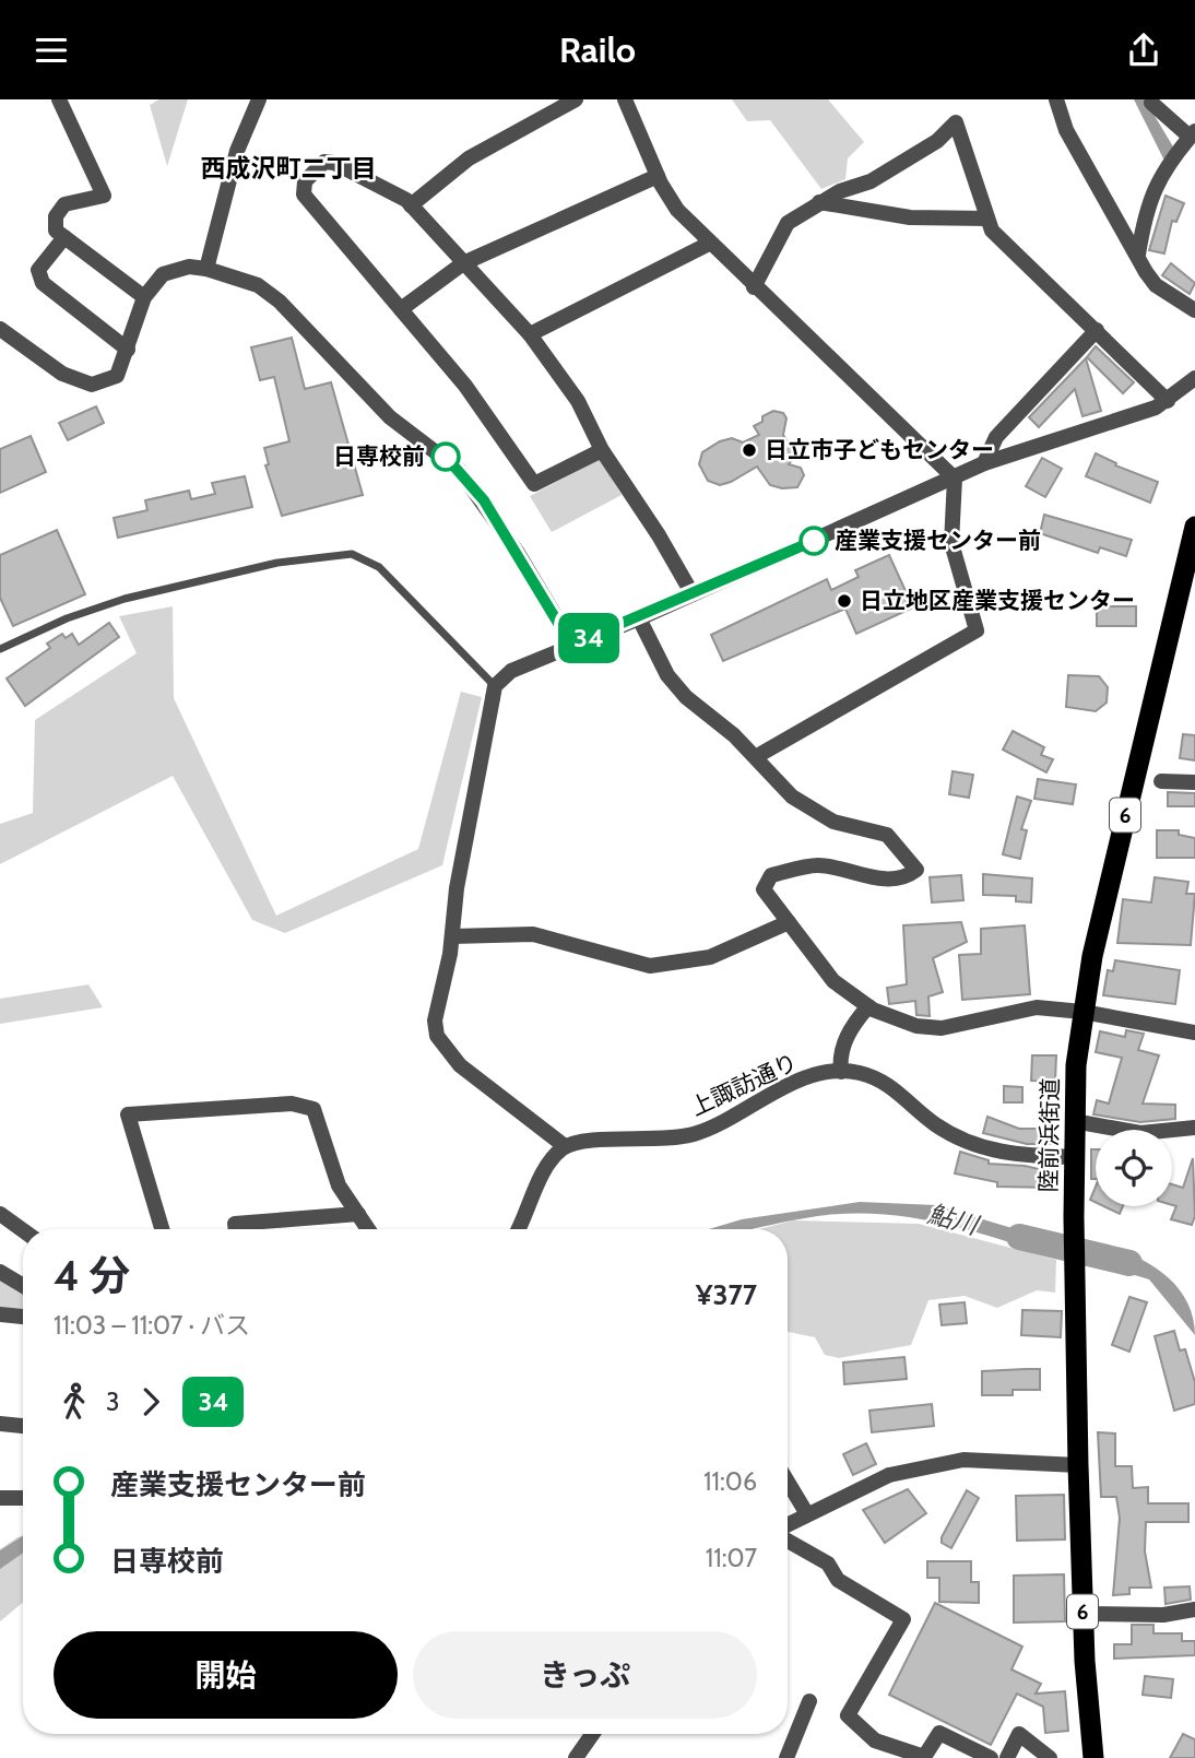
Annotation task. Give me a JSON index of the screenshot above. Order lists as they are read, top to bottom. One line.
{"streets":{"highway":["6","陸前浜街道"],"street":["上諏訪通り"]},"crossings":[["上諏訪通り","陸前浜街道"]],"districts":["西成沢町二丁目"],"water":["鮎川"],"places":["日立市子どもセンター","日専校前","産業支援センター前","日立地区産業支援センター"],"lines":["bus line 34"],"page":{"header":"Railo","on_map":"34","heading":["4 分","11:03 – 11:07 · バス","¥377"],"legs":["3","34"],"list":[{"name":"産業支援センター前","value":"11:06"},{"name":"日専校前","value":"11:07"}],"buttons":["開始","きっぷ"]}}
